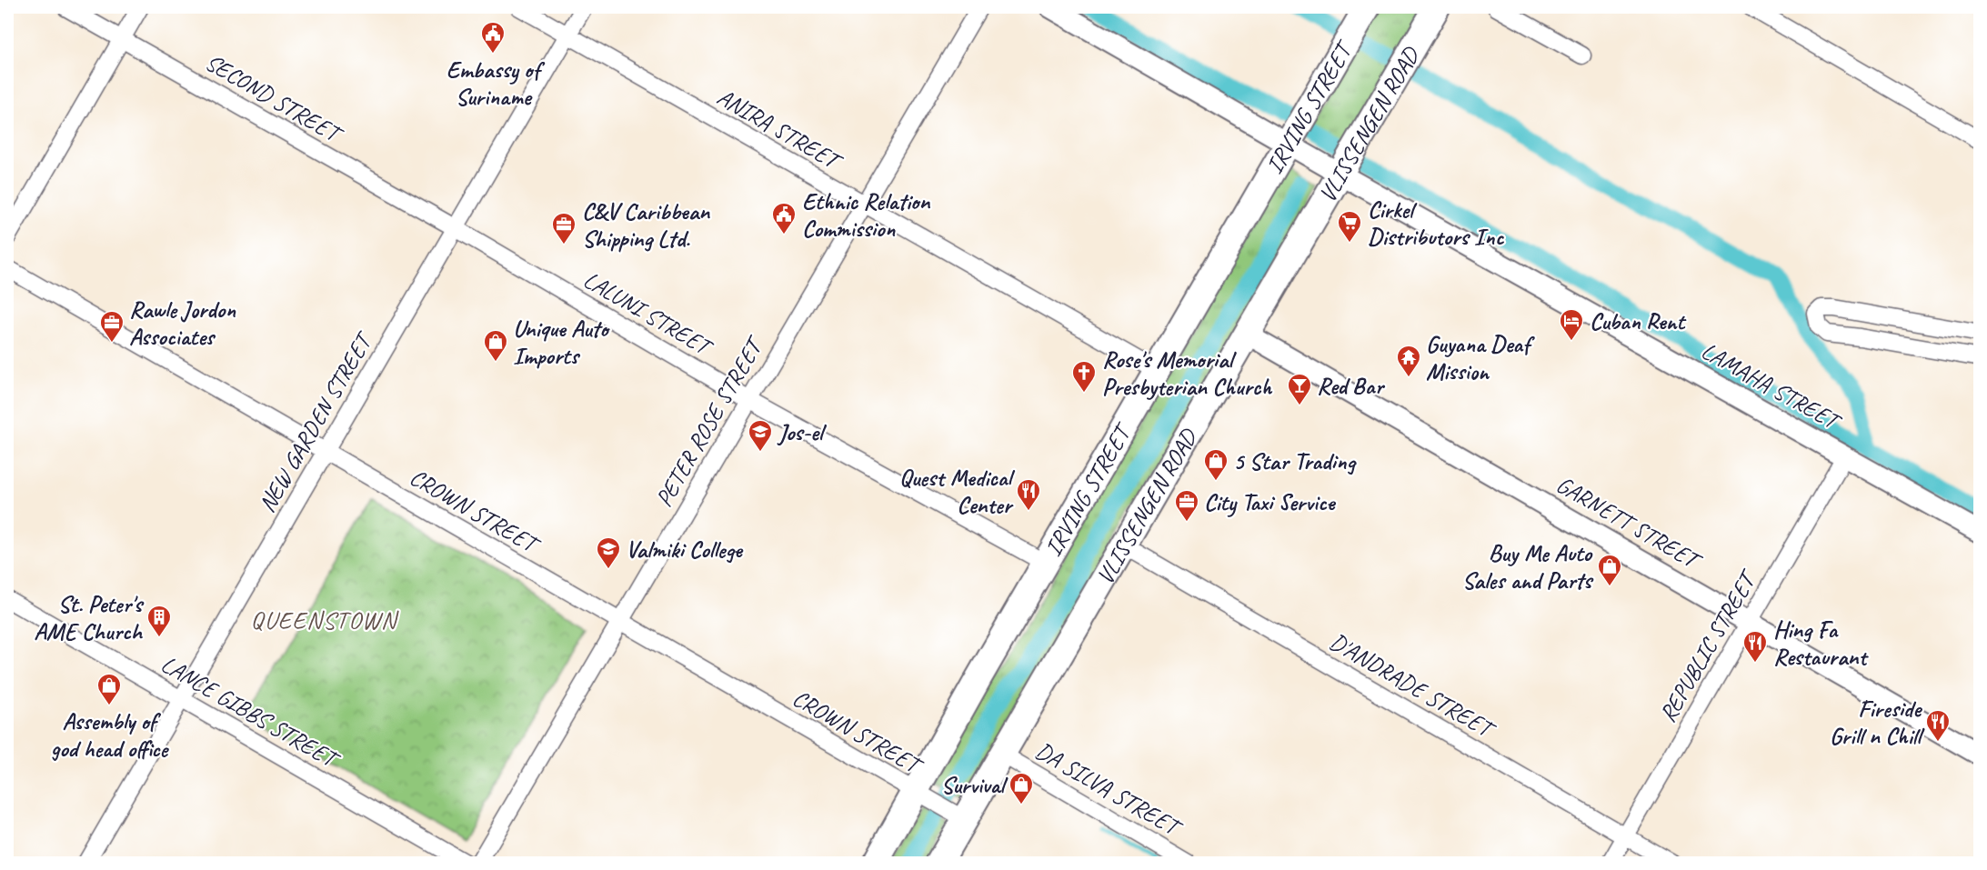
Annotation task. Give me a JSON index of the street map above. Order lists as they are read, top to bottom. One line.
{"streets":{"main road":["IRVING STREET","VLISSENGEN ROAD"],"street":["SECOND STREET","ANIRA STREET","LALUNI STREET","LAMAHA STREET","NEW GARDEN STREET","PETER ROSE STREET","CROWN STREET","GARNETT STREET","REPUBLIC STREET","D'ANDRADE STREET","LANCE GIBBS STREET","DA SILVA STREET"]},"crossings":[["SECOND STREET","LALUNI STREET"],["SECOND STREET","NEW GARDEN STREET"],["IRVING STREET","ANIRA STREET"],["IRVING STREET","LALUNI STREET"],["IRVING STREET","LAMAHA STREET"],["IRVING STREET","CROWN STREET"],["VLISSENGEN ROAD","LAMAHA STREET"],["VLISSENGEN ROAD","CROWN STREET"],["VLISSENGEN ROAD","GARNETT STREET"],["VLISSENGEN ROAD","D'ANDRADE STREET"],["VLISSENGEN ROAD","DA SILVA STREET"],["ANIRA STREET","NEW GARDEN STREET"],["ANIRA STREET","PETER ROSE STREET"],["LALUNI STREET","NEW GARDEN STREET"],["LALUNI STREET","PETER ROSE STREET"],["LAMAHA STREET","REPUBLIC STREET"],["NEW GARDEN STREET","CROWN STREET"],["NEW GARDEN STREET","LANCE GIBBS STREET"],["PETER ROSE STREET","CROWN STREET"],["GARNETT STREET","REPUBLIC STREET"],["REPUBLIC STREET","D'ANDRADE STREET"]],"districts":["QUEENSTOWN"],"places":{"public building":["Embassy of Suriname","Ethnic Relation Commission"],"supermarket":["Cirkel Distributors Inc"],"office":["C&V Caribbean Shipping Ltd.","Rawle Jordon Associates","City Taxi Service"],"hotel":["Cuban Rent"],"shop":["Unique Auto Imports","5 Star Trading","Buy Me Auto Sales and Parts","Assembly of god head office","Survival"],"temple":["Guyana Deaf Mission"],"church":["Rose's Memorial Presbyterian Church"],"bar":["Red Bar"],"school or university":["Jos-el","Valmiki College"],"restaurant":["Quest Medical Center","Hing Fa Restaurant","Fireside Grill n Chill"],"building":["St. Peter's AME Church"]}}
